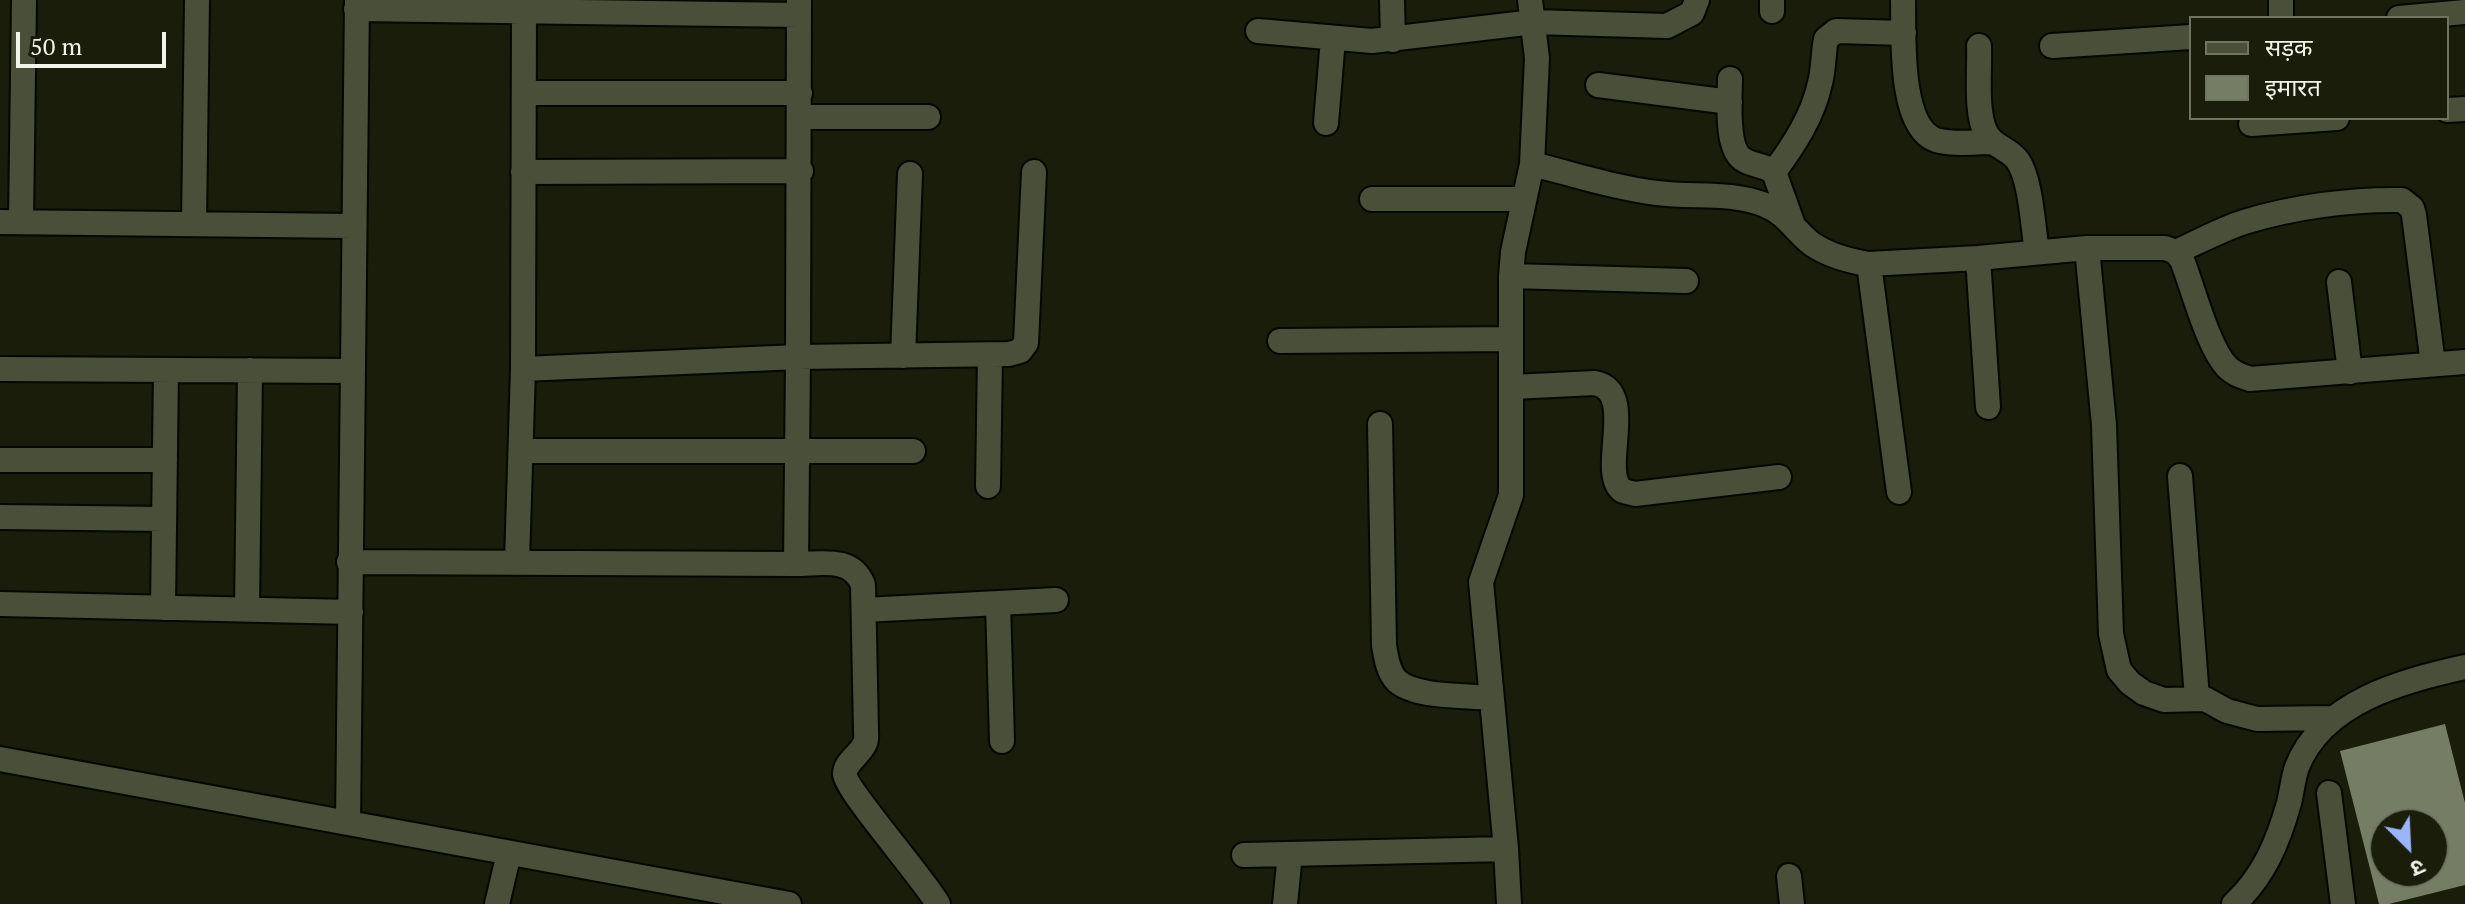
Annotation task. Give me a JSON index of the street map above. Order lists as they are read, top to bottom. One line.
{"legend":["सड़क","इमारत"],"scale_bar":"50 m","north":"bottom right"}
